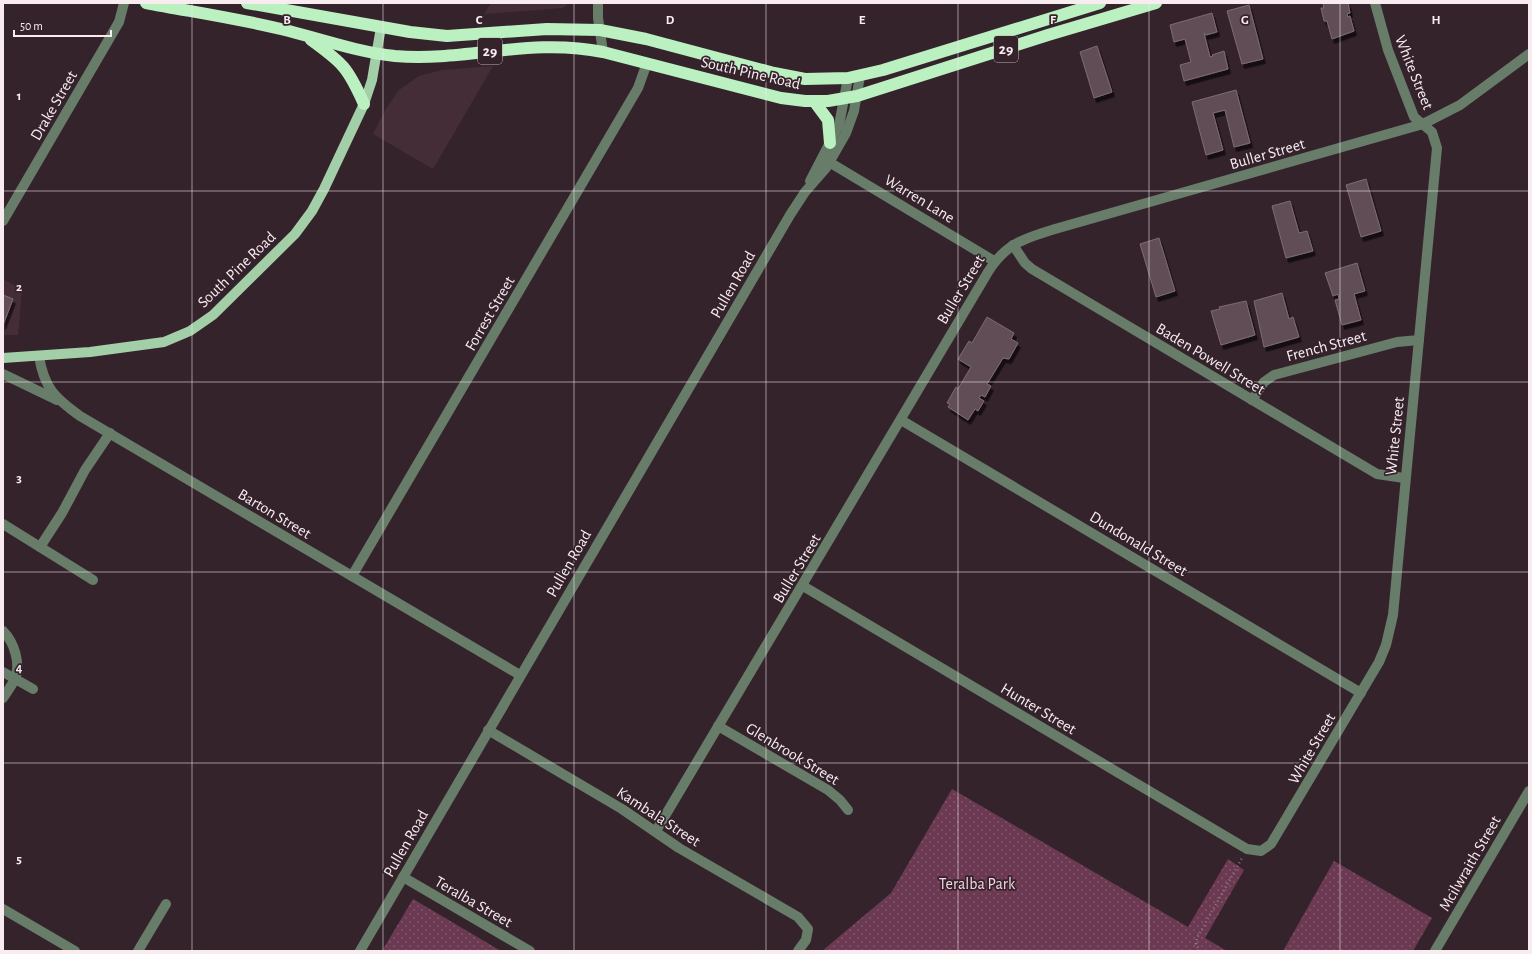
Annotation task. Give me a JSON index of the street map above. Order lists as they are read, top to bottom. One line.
{"streets":{"highway":["29","South Pine Road"],"street":["White Street","Drake Street","Buller Street","Warren Lane","Pullen Road","Forrest Street","French Street","Baden Powell Street","Barton Street","Dundonald Street","Hunter Street","Glenbrook Street","Kambala Street","Mcilwraith Street","Teralba Street"]},"crossings":[["South Pine Road","Pullen Road"],["South Pine Road","Forrest Street"],["South Pine Road","Barton Street"],["White Street","Buller Street"],["White Street","French Street"],["White Street","Baden Powell Street"],["White Street","Dundonald Street"],["White Street","Hunter Street"],["Buller Street","Warren Lane"],["Buller Street","Baden Powell Street"],["Buller Street","Dundonald Street"],["Buller Street","Hunter Street"],["Buller Street","Glenbrook Street"],["Buller Street","Kambala Street"],["Warren Lane","Pullen Road"],["Pullen Road","Barton Street"],["Pullen Road","Kambala Street"],["Pullen Road","Teralba Street"],["Forrest Street","Barton Street"],["French Street","Baden Powell Street"]],"parks":["Teralba Park"],"scale_bar":"50 m","grid":{"columns":["B","C","D","E","F","G","H"],"rows":["1","2","3","4","5"]}}
